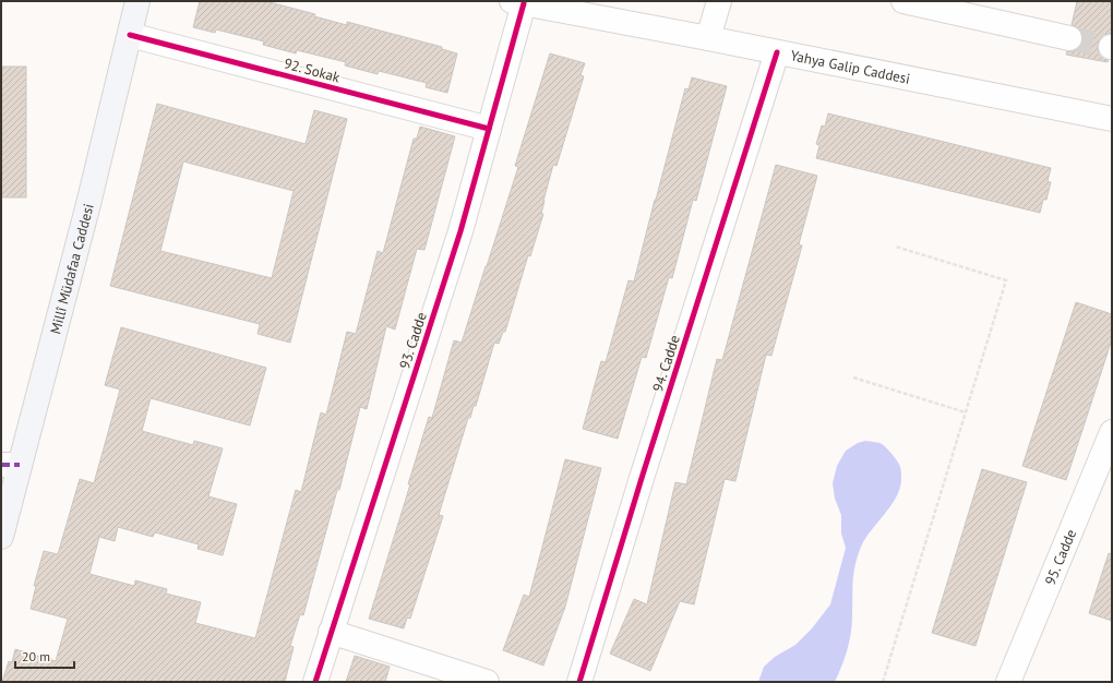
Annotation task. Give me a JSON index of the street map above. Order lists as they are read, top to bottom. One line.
{"streets":{"main road":["Millî Müdafaa Caddesi"],"street":["Yahya Galip Caddesi","92. Sokak","93. Cadde","94. Cadde","95. Cadde"]},"crossings":[["Yahya Galip Caddesi","93. Cadde"],["Yahya Galip Caddesi","94. Cadde"],["92. Sokak","Millî Müdafaa Caddesi"],["92. Sokak","93. Cadde"]],"scale_bar":"20 m"}
